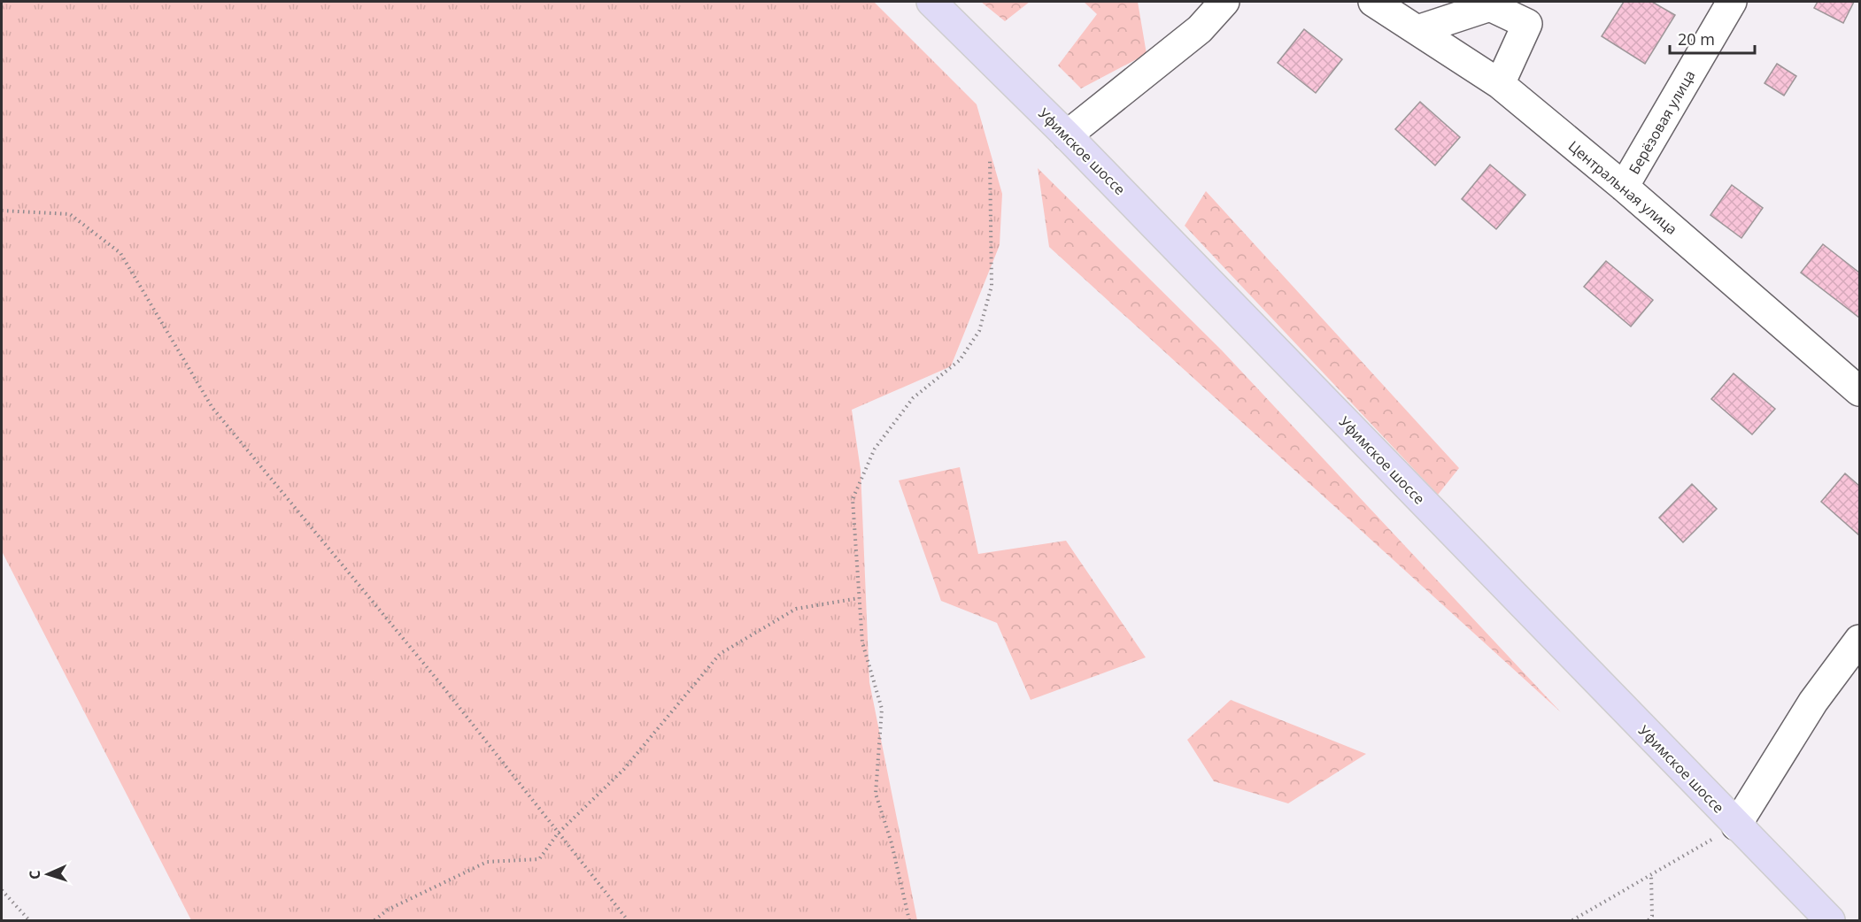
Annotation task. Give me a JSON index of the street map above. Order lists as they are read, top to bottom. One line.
{"streets":{"main road":["Уфимское шоссе"],"street":["Берёзовая улица","Центральная улица"]},"crossings":[["Берёзовая улица","Центральная улица"]],"scale_bar":"20 m","north":"left"}
